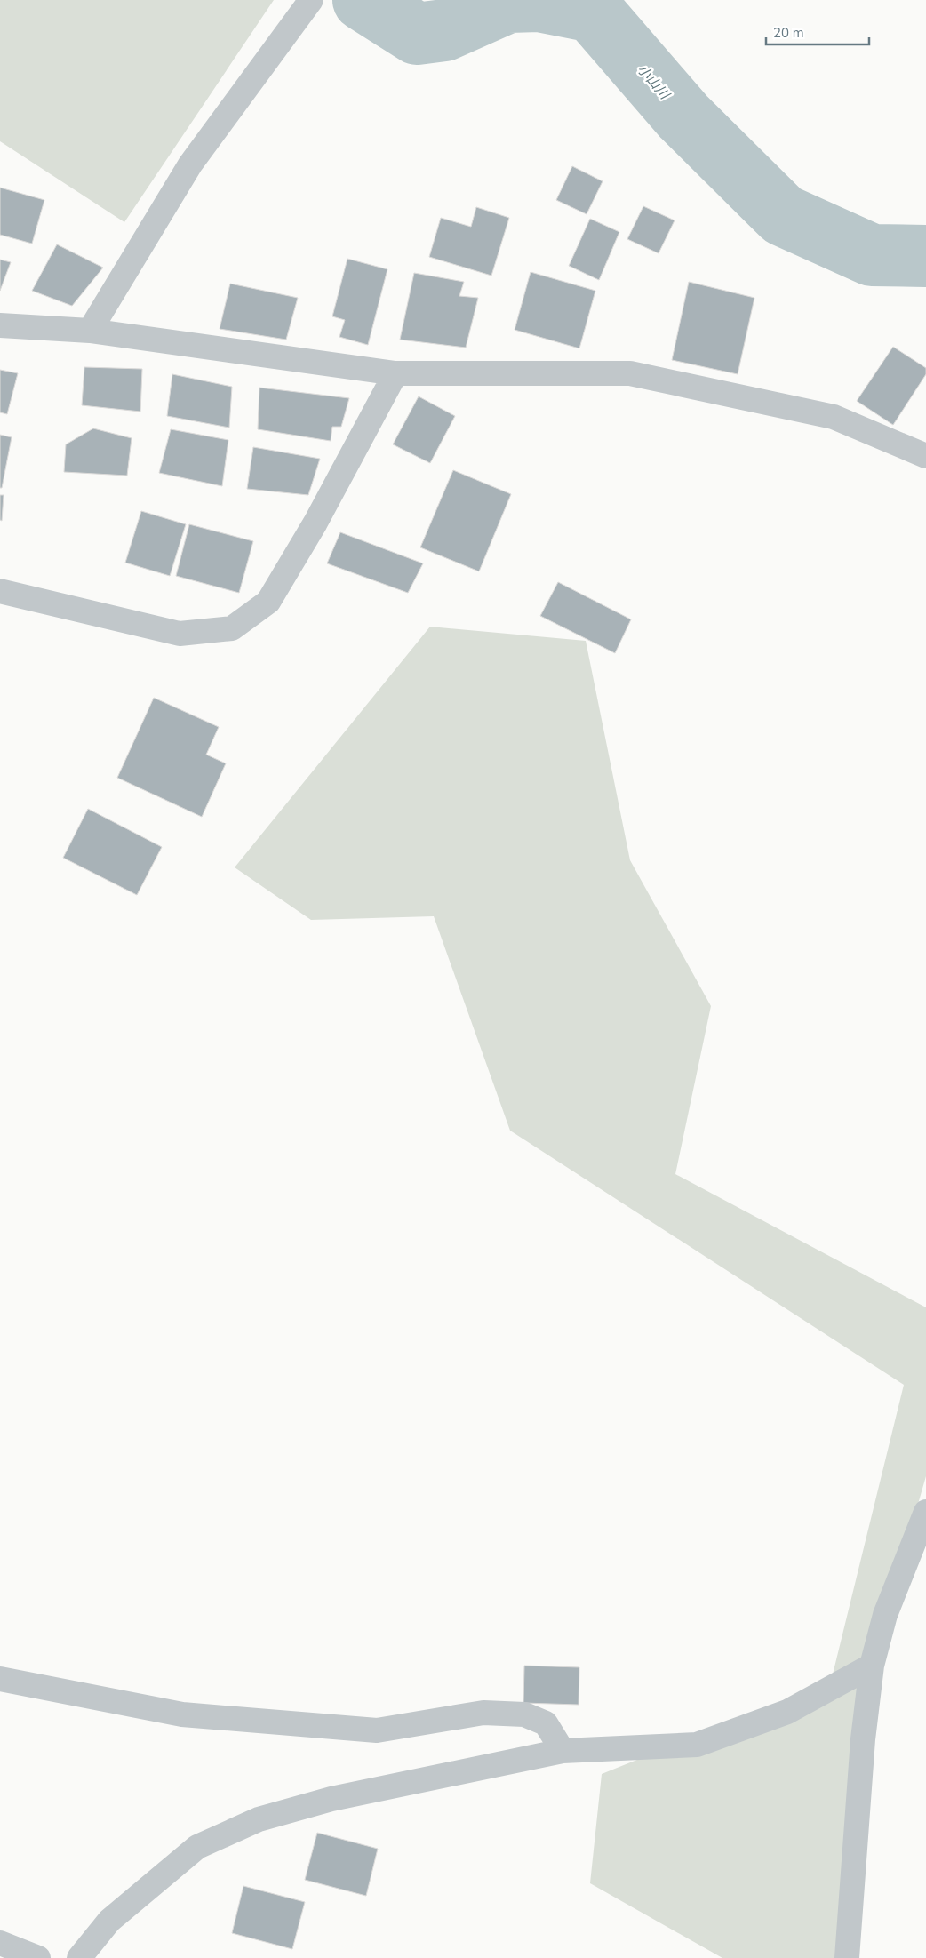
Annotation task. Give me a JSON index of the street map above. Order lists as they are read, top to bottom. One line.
{"water":["小山川"],"scale_bar":"20 m"}
